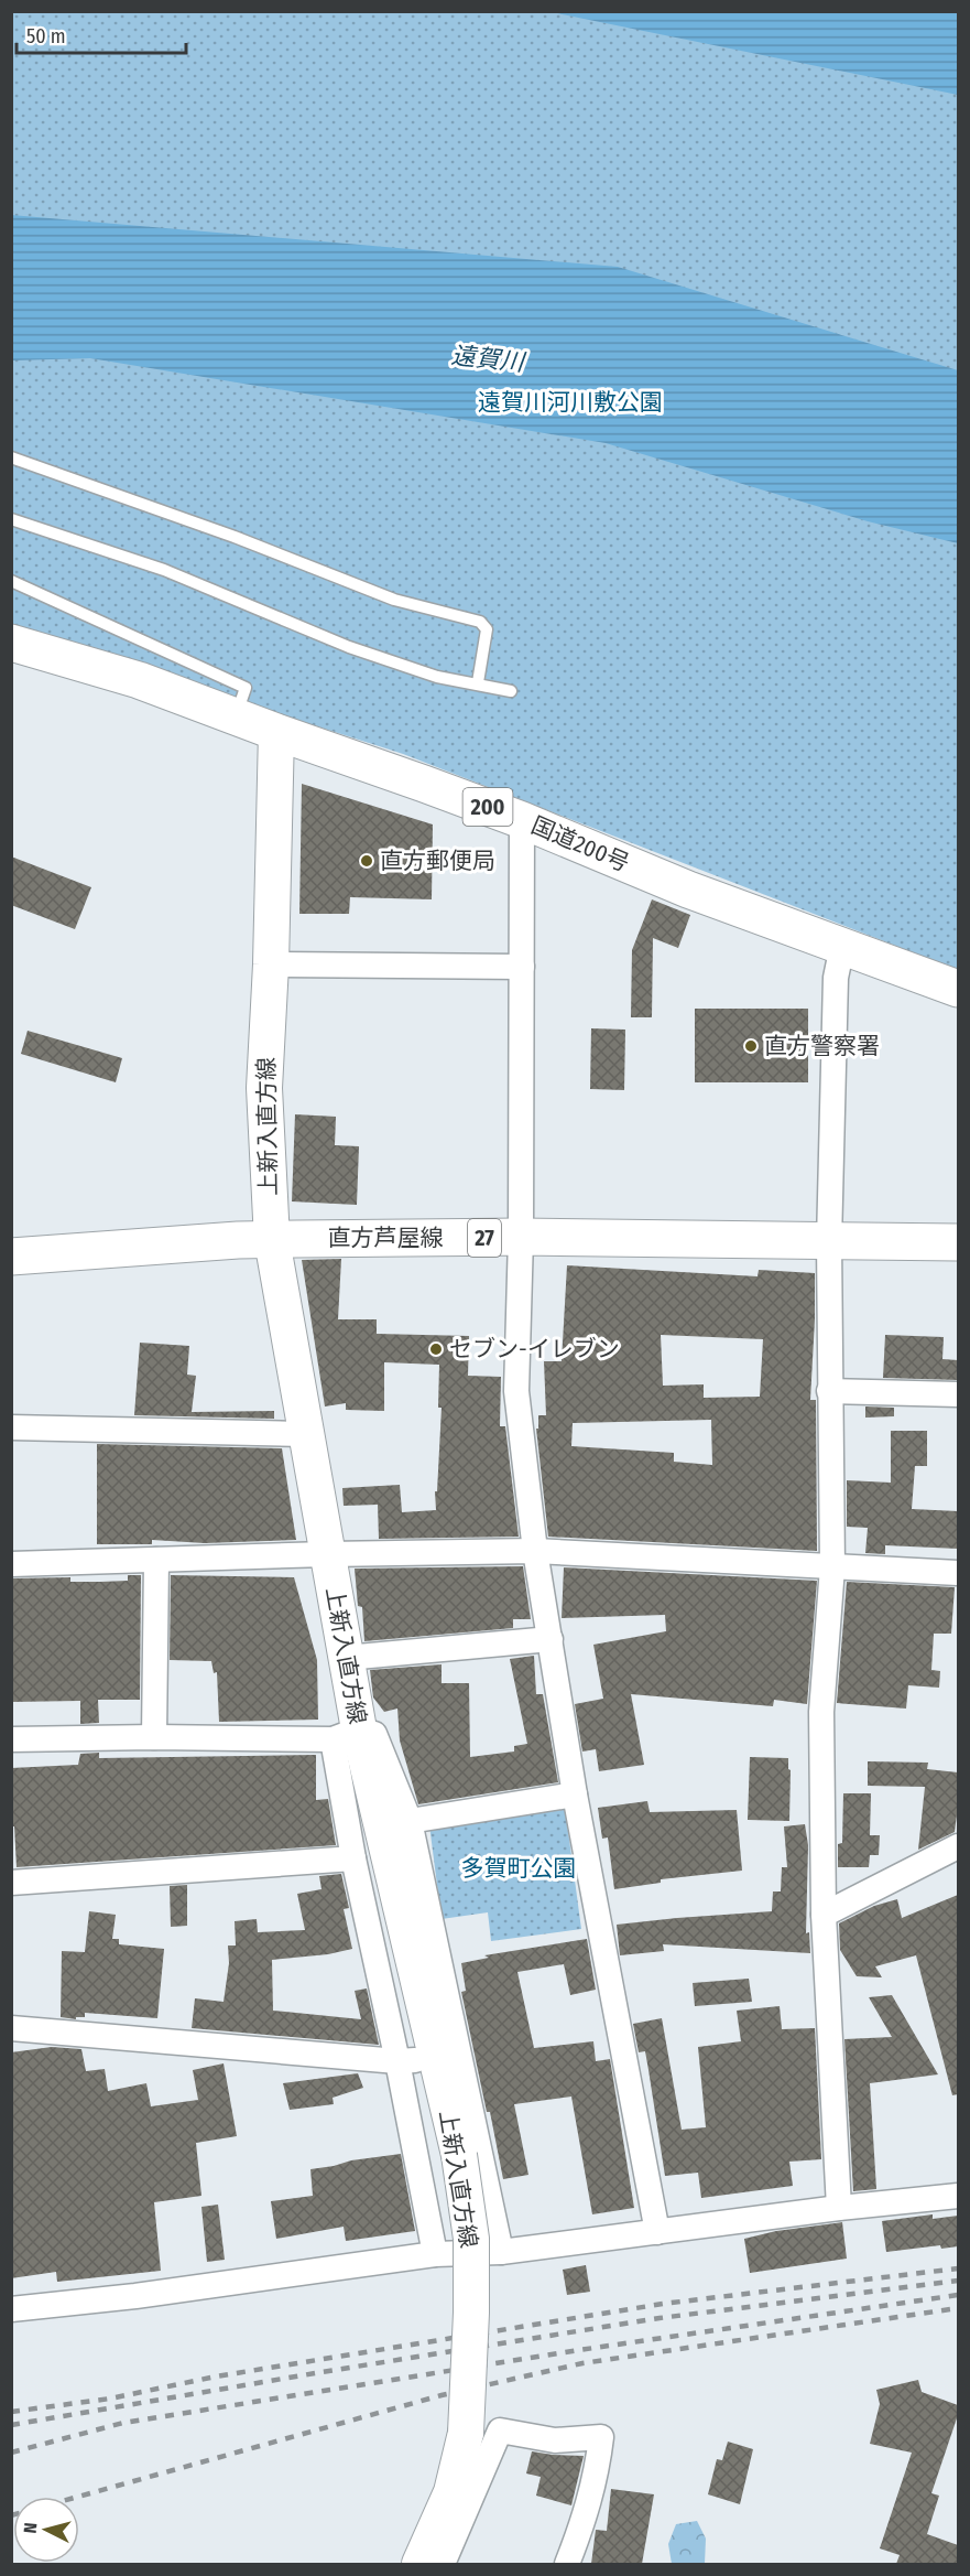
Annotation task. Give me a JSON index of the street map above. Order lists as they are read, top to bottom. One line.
{"streets":{"main road":["200","国道200号","上新入直方線","直方芦屋線","27"]},"crossings":[["国道200号","上新入直方線"],["上新入直方線","直方芦屋線"]],"water":["遠賀川"],"parks":["遠賀川河川敷公園","多賀町公園"],"places":["直方郵便局","直方警察署","セブン-イレブン"],"scale_bar":"50 m","north":"left"}
